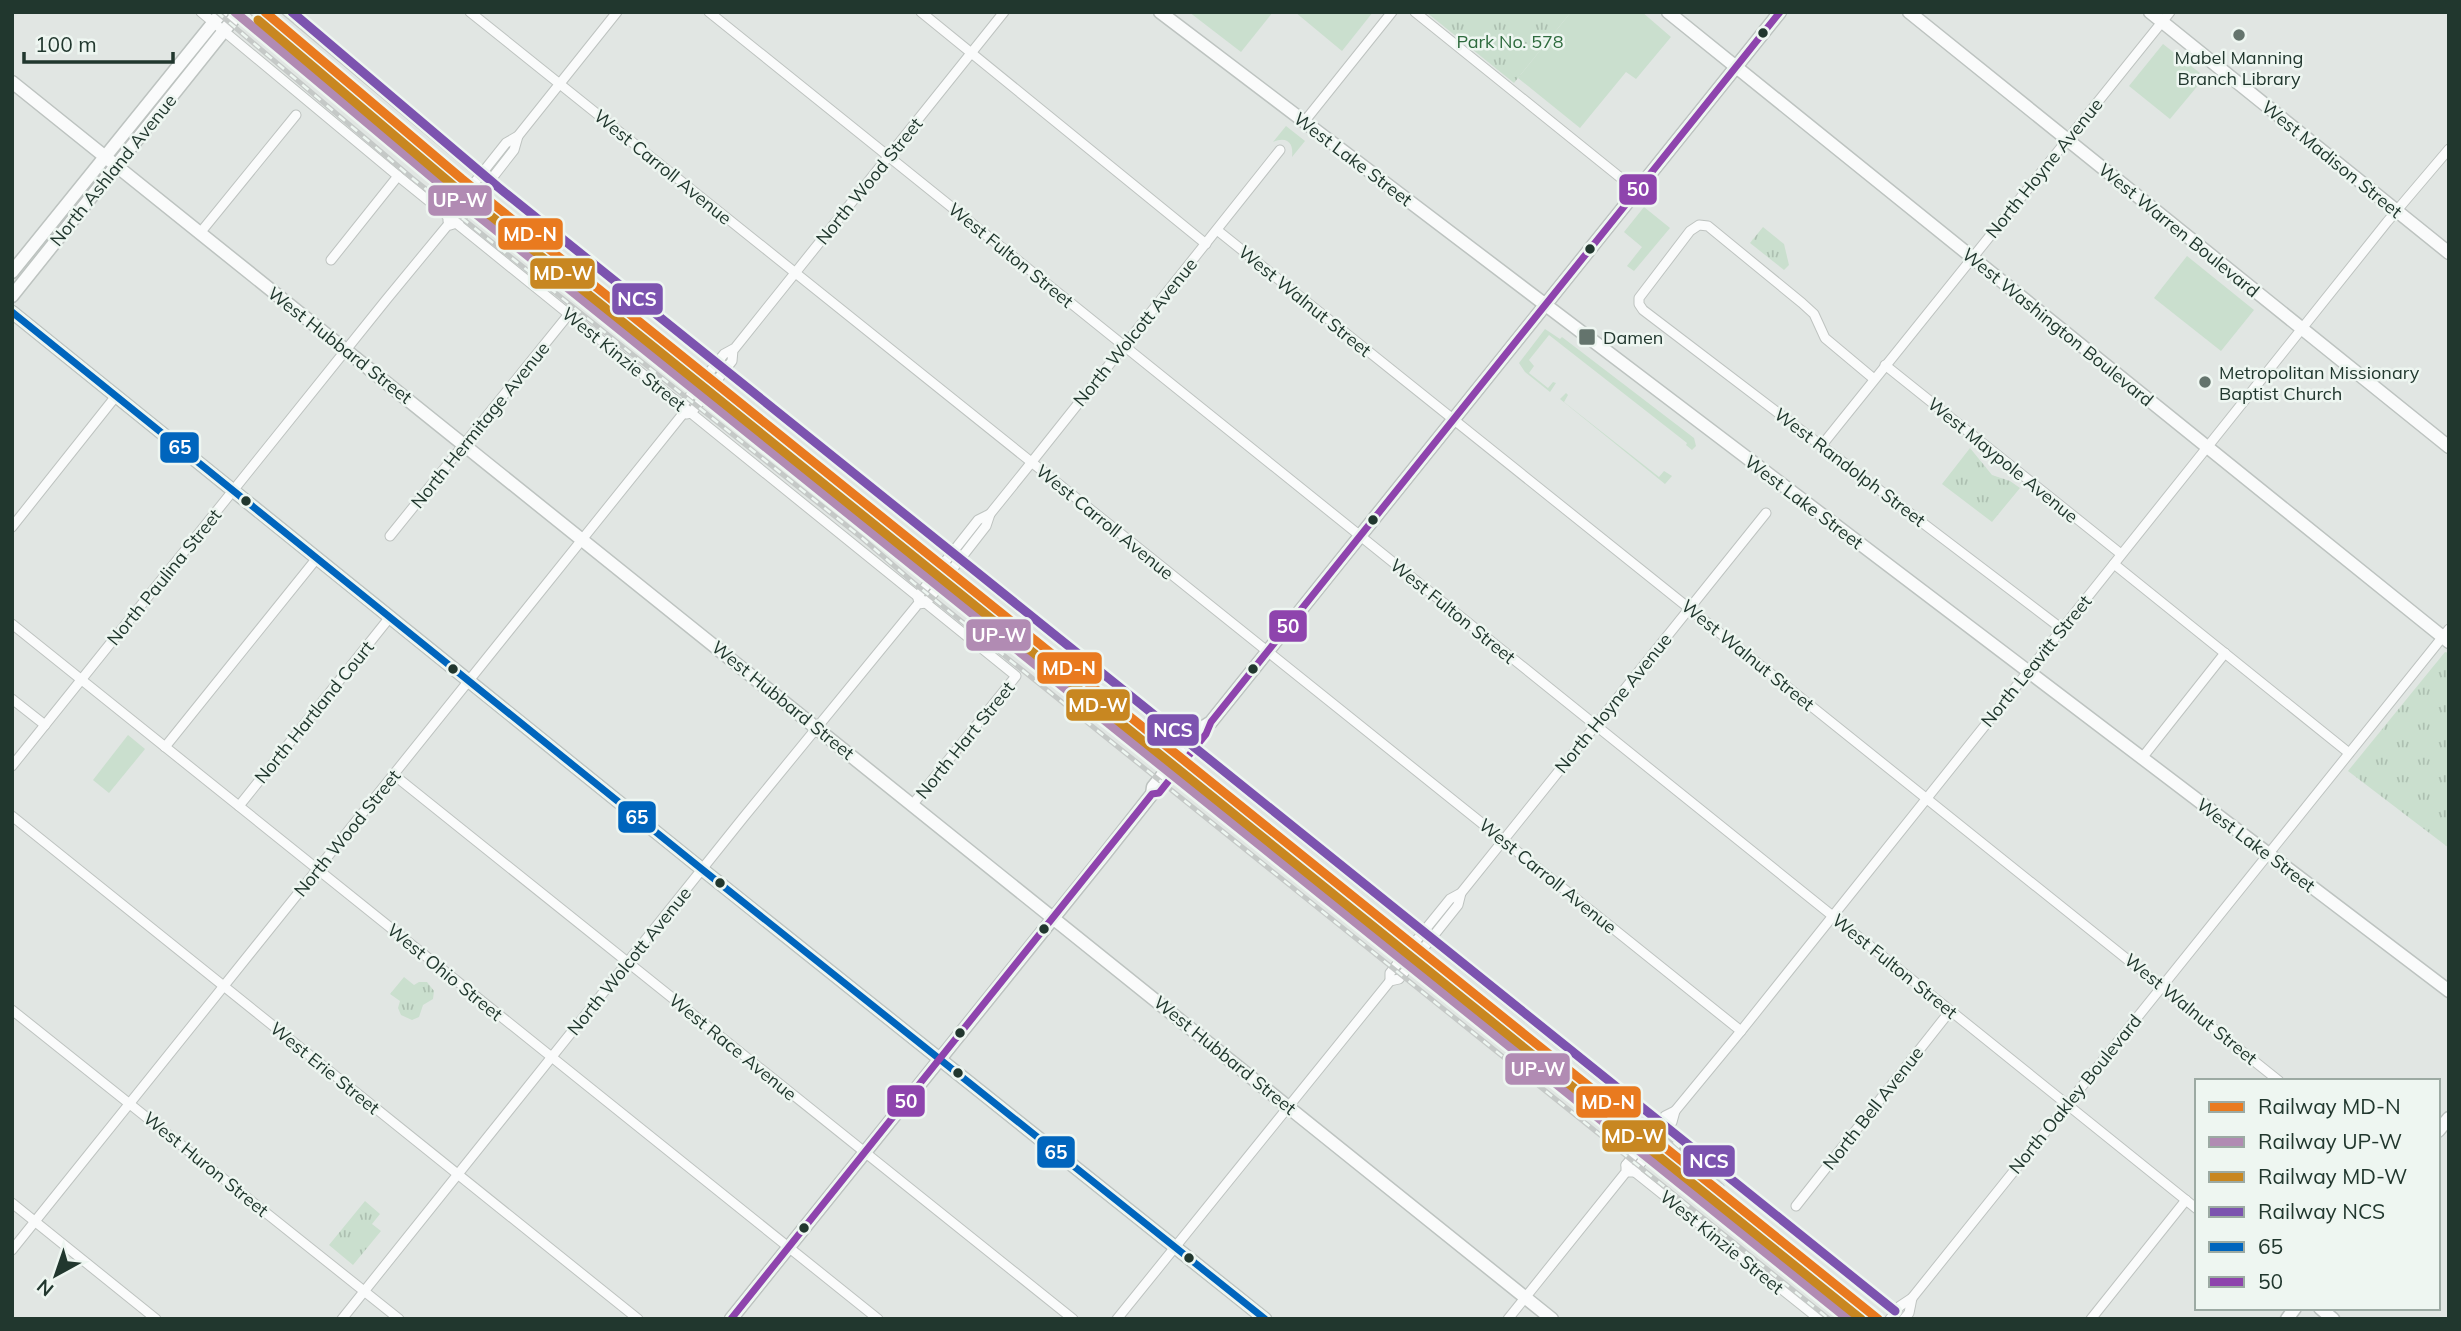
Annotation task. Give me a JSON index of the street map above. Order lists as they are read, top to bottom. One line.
{"streets":{"main road":["West Lake Street","West Madison Street","North Ashland Avenue","West Warren Boulevard","West Washington Boulevard","West Hubbard Street"],"street":["West Carroll Avenue","North Hoyne Avenue","North Wood Street","West Fulton Street","West Walnut Street","North Wolcott Avenue","West Kinzie Street","North Hermitage Avenue","West Maypole Avenue","West Randolph Street","North Paulina Street","North Leavitt Street","North Hartland Court","North Hart Street","West Ohio Street","West Race Avenue","West Erie Street","North Oakley Boulevard","North Bell Avenue","West Huron Street"]},"crossings":[["West Lake Street","North Leavitt Street"],["West Lake Street","North Oakley Boulevard"],["West Madison Street","North Hoyne Avenue"],["West Madison Street","North Leavitt Street"],["West Carroll Avenue","North Hoyne Avenue"],["West Carroll Avenue","North Wood Street"],["West Carroll Avenue","North Wolcott Avenue"],["West Carroll Avenue","North Paulina Street"],["West Carroll Avenue","North Leavitt Street"],["North Hoyne Avenue","West Warren Boulevard"],["North Hoyne Avenue","West Fulton Street"],["North Hoyne Avenue","West Walnut Street"],["North Hoyne Avenue","West Washington Boulevard"],["North Hoyne Avenue","West Hubbard Street"],["North Hoyne Avenue","West Maypole Avenue"],["North Hoyne Avenue","West Randolph Street"],["North Ashland Avenue","West Hubbard Street"],["North Ashland Avenue","West Kinzie Street"],["North Wood Street","West Fulton Street"],["North Wood Street","West Hubbard Street"],["North Wood Street","West Kinzie Street"],["North Wood Street","West Ohio Street"],["North Wood Street","West Race Avenue"],["North Wood Street","West Erie Street"],["North Wood Street","West Huron Street"],["West Warren Boulevard","North Leavitt Street"],["West Fulton Street","North Wolcott Avenue"],["West Fulton Street","North Leavitt Street"],["West Fulton Street","North Oakley Boulevard"],["West Fulton Street","North Bell Avenue"],["West Walnut Street","North Wolcott Avenue"],["West Walnut Street","North Leavitt Street"],["West Walnut Street","North Oakley Boulevard"],["West Washington Boulevard","North Leavitt Street"],["West Washington Boulevard","North Oakley Boulevard"],["North Wolcott Avenue","West Hubbard Street"],["North Wolcott Avenue","West Kinzie Street"],["North Wolcott Avenue","West Ohio Street"],["North Wolcott Avenue","West Race Avenue"],["North Wolcott Avenue","West Erie Street"],["North Wolcott Avenue","West Huron Street"],["West Hubbard Street","North Hermitage Avenue"],["West Hubbard Street","North Paulina Street"],["West Hubbard Street","North Leavitt Street"],["West Hubbard Street","North Hart Street"],["West Kinzie Street","North Hermitage Avenue"],["West Kinzie Street","North Paulina Street"],["West Kinzie Street","North Leavitt Street"],["West Kinzie Street","North Hart Street"],["West Maypole Avenue","North Leavitt Street"],["West Randolph Street","North Leavitt Street"],["North Paulina Street","West Ohio Street"],["North Hartland Court","West Ohio Street"]],"parks":["Park No. 578"],"places":{"other":["Mabel Manning Branch Library","Metropolitan Missionary Baptist Church"],"transit":["Damen"]},"lines":["rail line MD-N","rail line UP-W","rail line NCS","transit line 50","rail line MD-W","transit line 65"],"legend":["Railway MD-N","Railway UP-W","Railway MD-W","Railway NCS","65","50"],"scale_bar":"100 m","north":"bottom left"}
